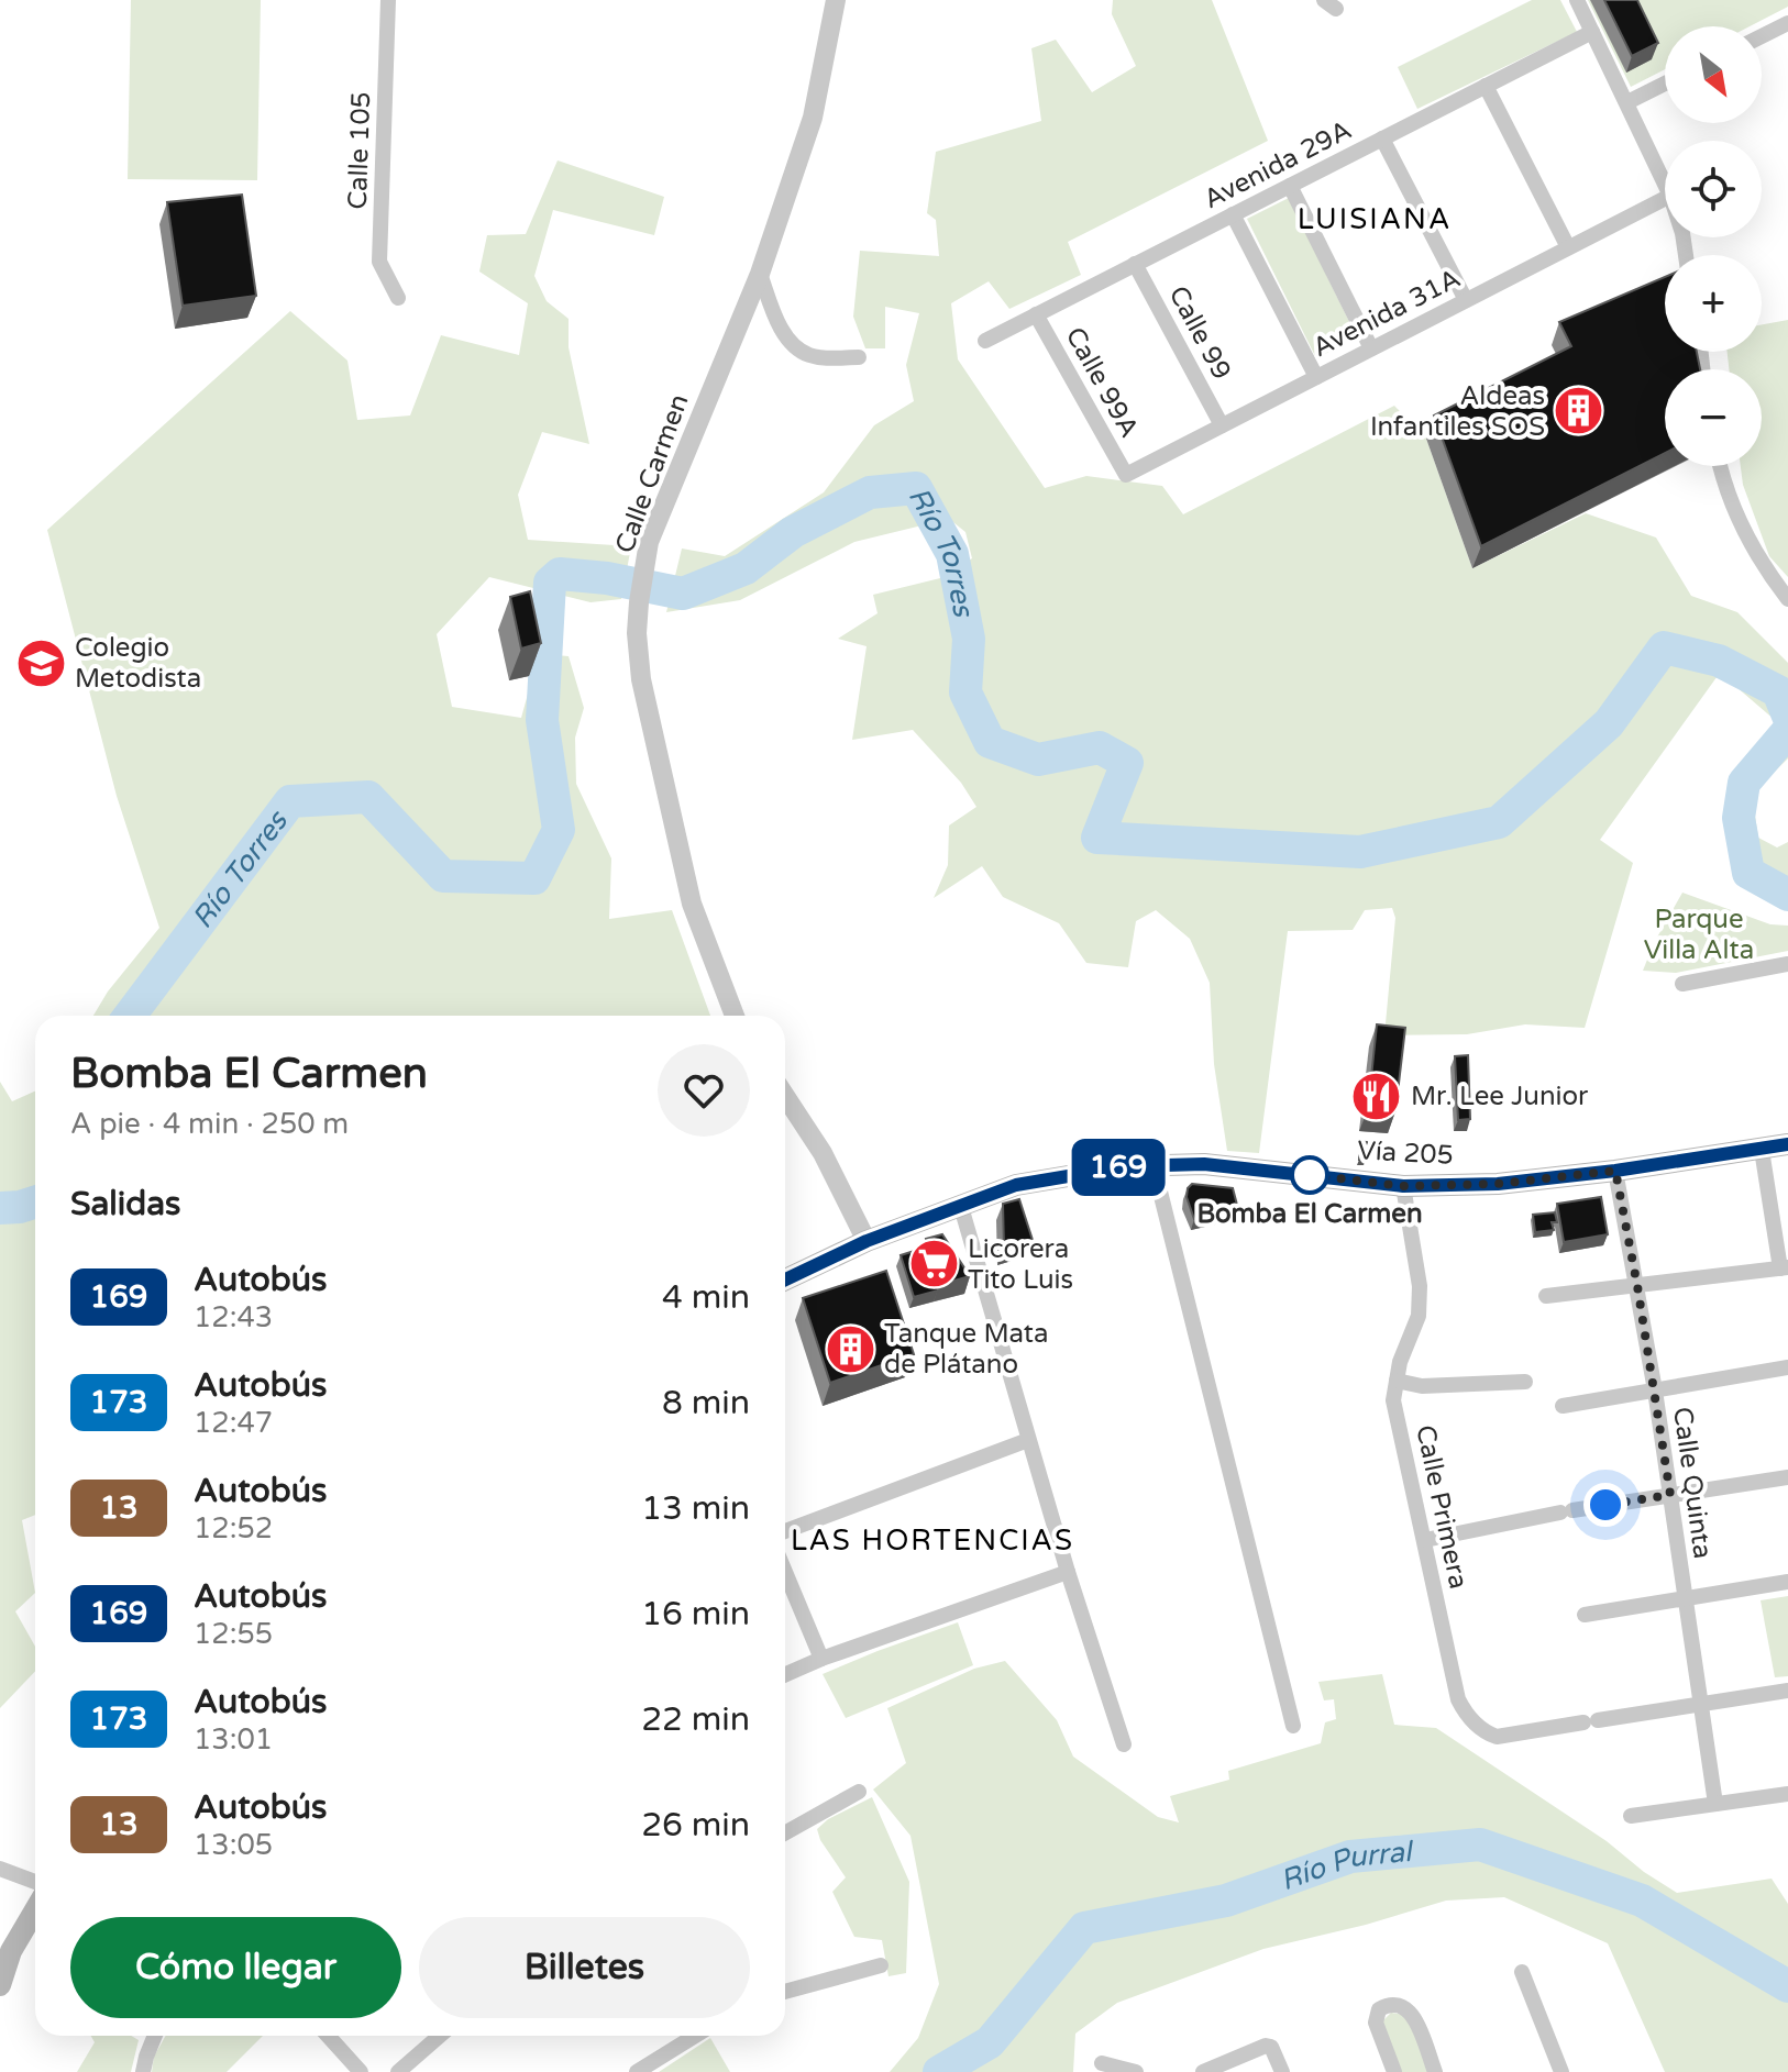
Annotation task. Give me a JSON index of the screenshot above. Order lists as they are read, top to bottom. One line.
{"streets":{"main road":["Vía 205"],"street":["Calle 105","Avenida 29A","Avenida 31A","Calle 99","Calle 99A","Calle Carmen","Calle Quinta","Calle Primera"]},"crossings":[["Avenida 29A","Calle 99"],["Avenida 29A","Calle 99A"],["Avenida 31A","Calle 99"],["Avenida 31A","Calle 99A"],["Vía 205","Calle Quinta"],["Vía 205","Calle Primera"],["Calle Quinta","Calle Primera"]],"districts":["LUISIANA","LAS HORTENCIAS"],"water":["Río Torres","Río Purral"],"parks":["Parque Villa Alta"],"places":{"building":["Aldeas Infantiles SOS","Tanque Mata de Plátano"],"school or university":["Colegio Metodista"],"restaurant":["Mr. Lee Junior"],"other":["Bomba El Carmen"],"supermarket":["Licorera Tito Luis"]},"lines":["bus line 169"],"north":"bottom right","page":{"on_map":"169","map_buttons":["+","−"],"heading":[["Bomba El Carmen","A pie · 4 min · 250 m"],"Salidas"],"list":[{"mark":"169","name":"Autobús","note":"12:43","value":"4 min"},{"mark":"173","name":"Autobús","note":"12:47","value":"8 min"},{"mark":"13","name":"Autobús","note":"12:52","value":"13 min"},{"mark":"169","name":"Autobús","note":"12:55","value":"16 min"},{"mark":"173","name":"Autobús","note":"13:01","value":"22 min"},{"mark":"13","name":"Autobús","note":"13:05","value":"26 min"}],"buttons":["Cómo llegar","Billetes"]}}
